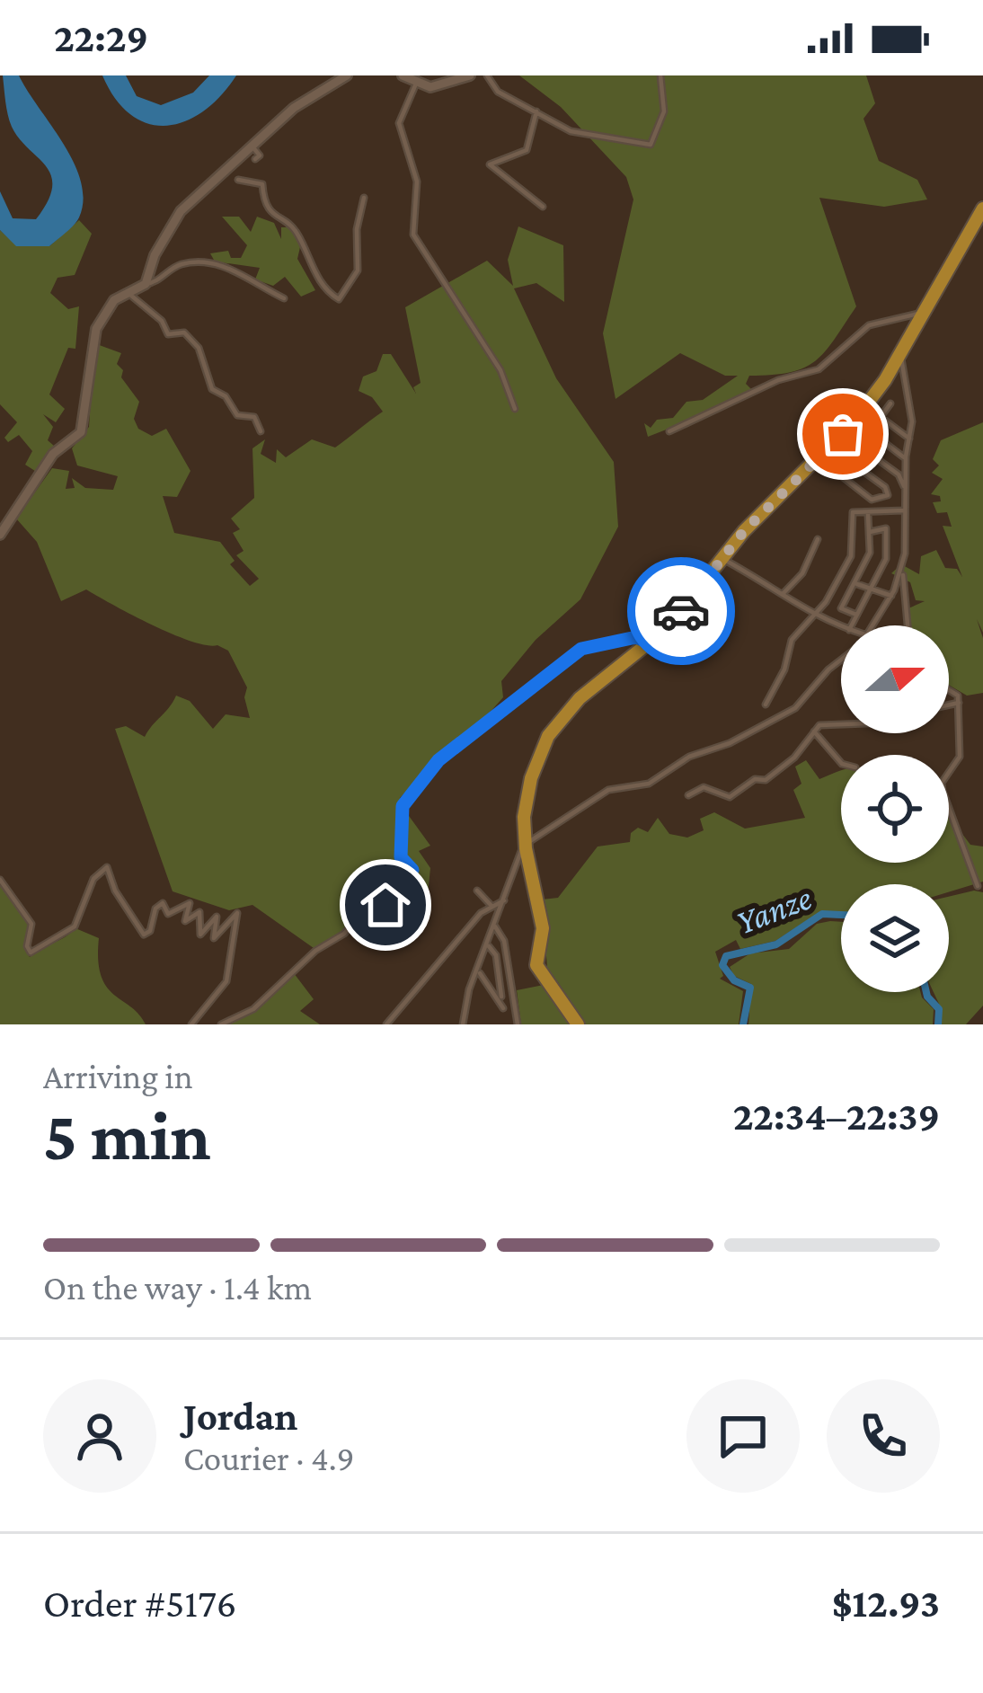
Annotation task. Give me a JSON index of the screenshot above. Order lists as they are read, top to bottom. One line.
{"water":["Yanze"],"north":"right","page":{"status":"22:29","heading":["5 min","Arriving in","22:34–22:39"],"panel":["Jordan","Courier · 4.9","Order #5176","$12.93"],"bar":"On the way · 1.4 km"}}
